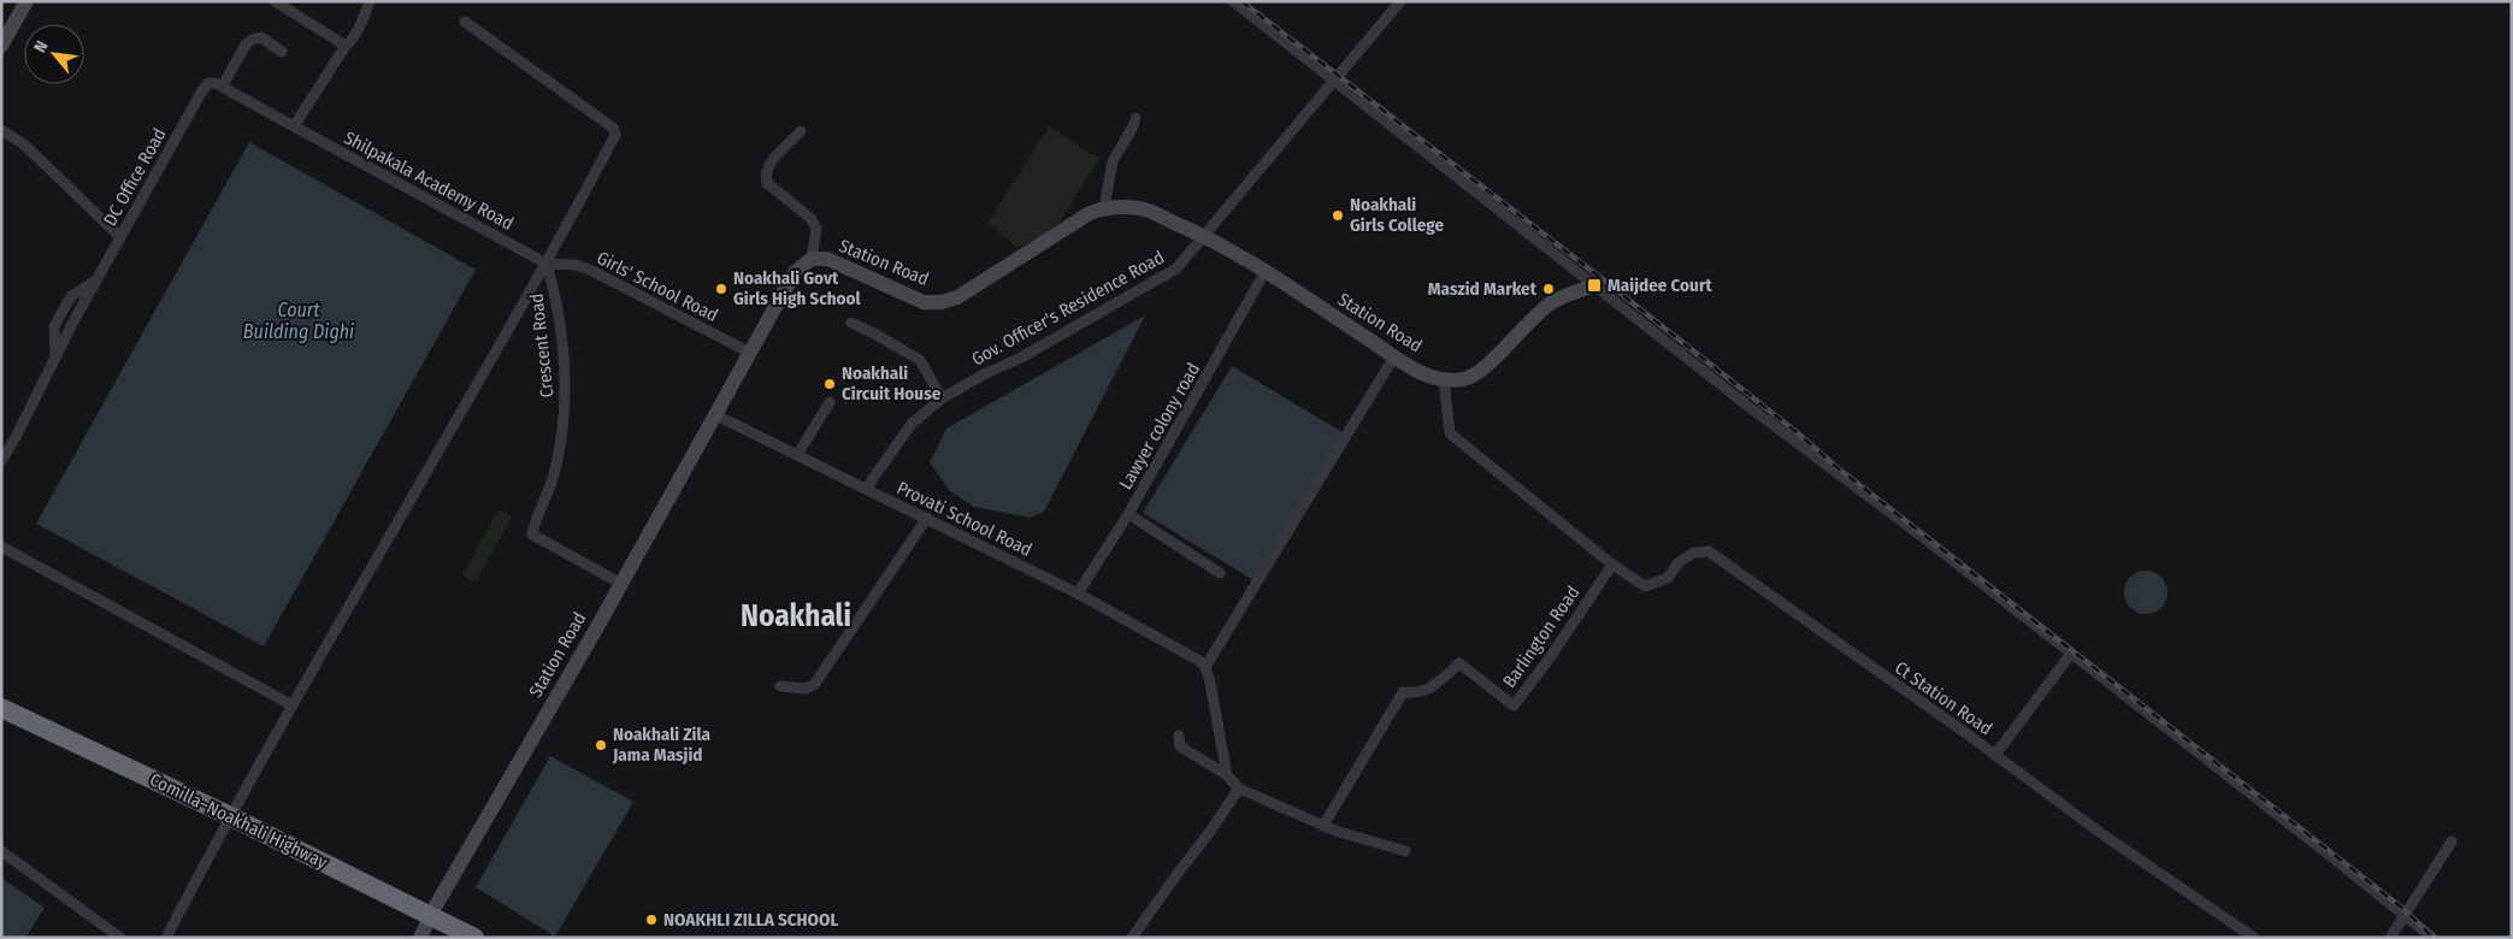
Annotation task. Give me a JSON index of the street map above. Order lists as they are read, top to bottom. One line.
{"streets":{"highway":["Comilla–Noakhali Highway"],"street":["DC Office Road","Shilpakala Academy Road","Station Road","Girls' School Road","Gov. Officer's Residence Road","Crescent Road","Lawyer colony road","Provati School Road","Barlington Road","Ct Station Road"]},"crossings":[["Shilpakala Academy Road","Girls' School Road"],["Shilpakala Academy Road","Crescent Road"],["Station Road","Girls' School Road"],["Station Road","Gov. Officer's Residence Road"],["Station Road","Crescent Road"],["Station Road","Lawyer colony road"],["Station Road","Provati School Road"],["Station Road","Comilla–Noakhali Highway"],["Girls' School Road","Crescent Road"],["Gov. Officer's Residence Road","Provati School Road"],["Lawyer colony road","Provati School Road"],["Barlington Road","Ct Station Road"]],"districts":["Noakhali"],"water":["Court Building Dighi"],"places":{"other":["Noakhali Girls College","Noakhali Govt Girls High School","Maszid Market","Noakhali Circuit House","Noakhali Zila Jama Masjid","NOAKHLI ZILLA SCHOOL"],"transit":["Maijdee Court"]},"north":"top left"}
